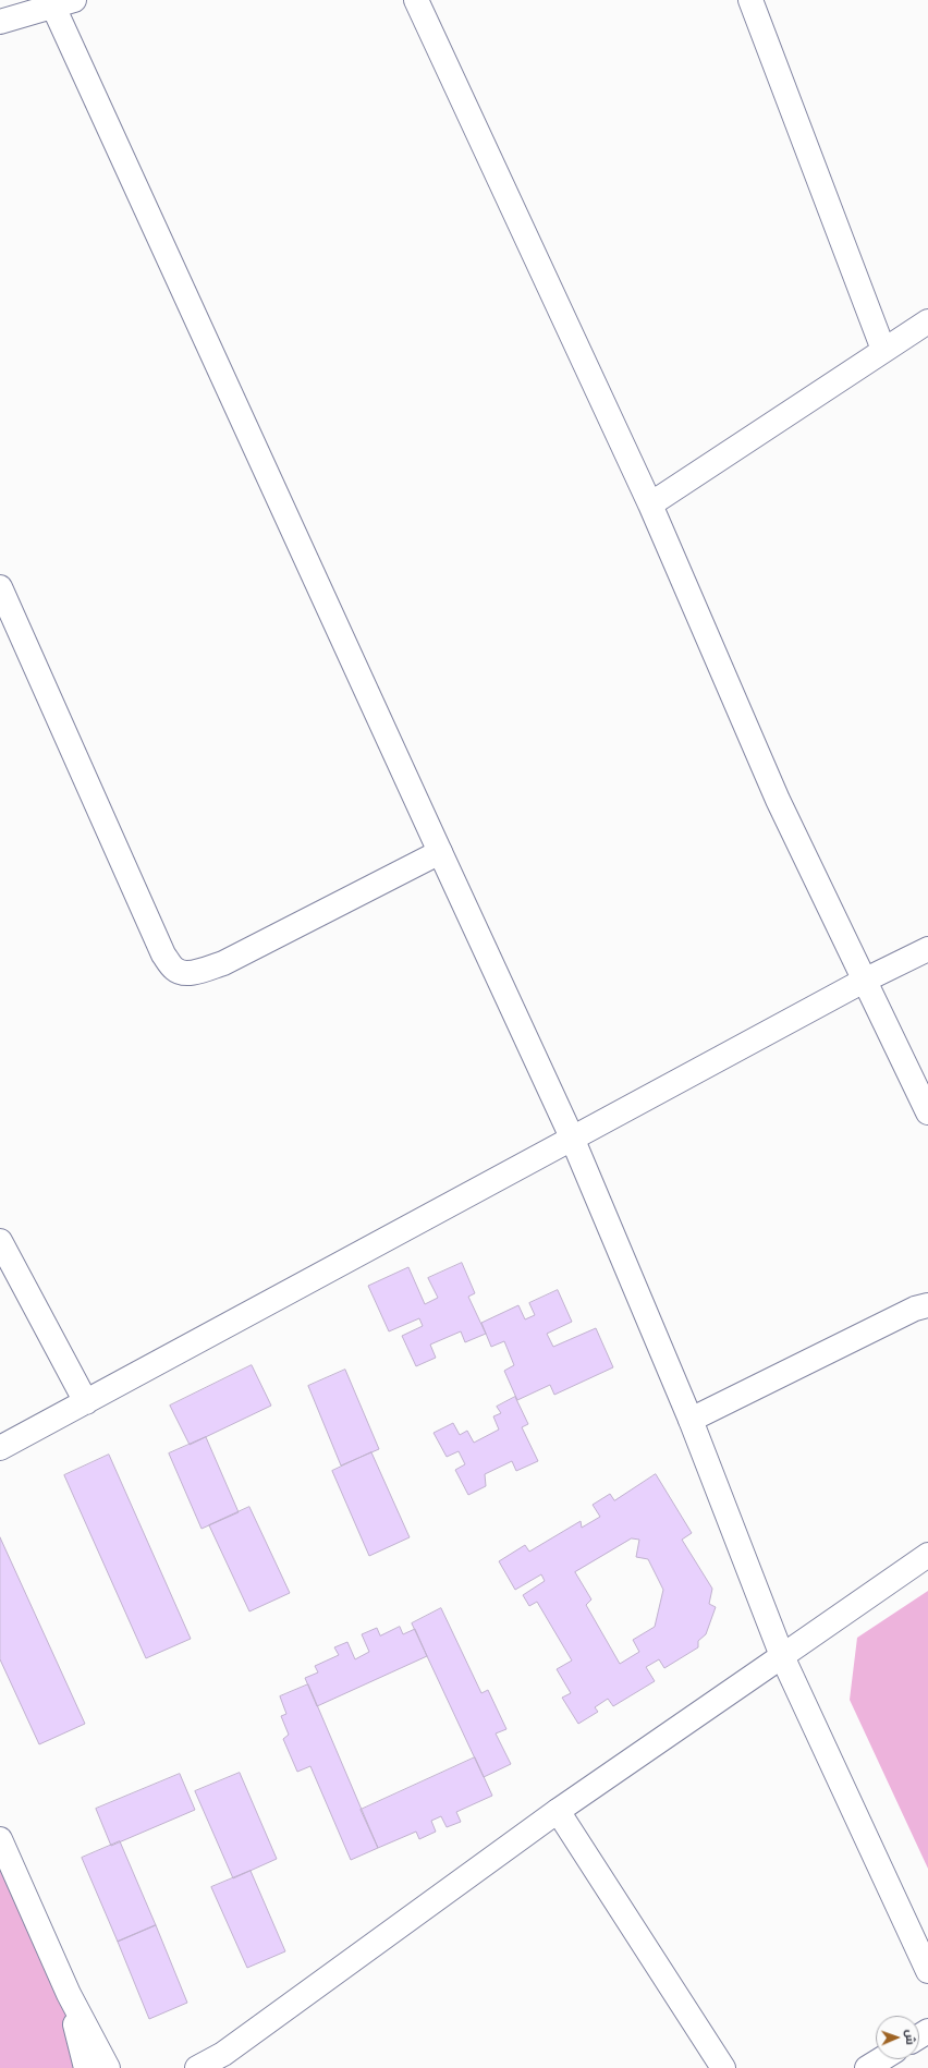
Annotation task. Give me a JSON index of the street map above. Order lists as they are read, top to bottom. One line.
{"north":"right"}
